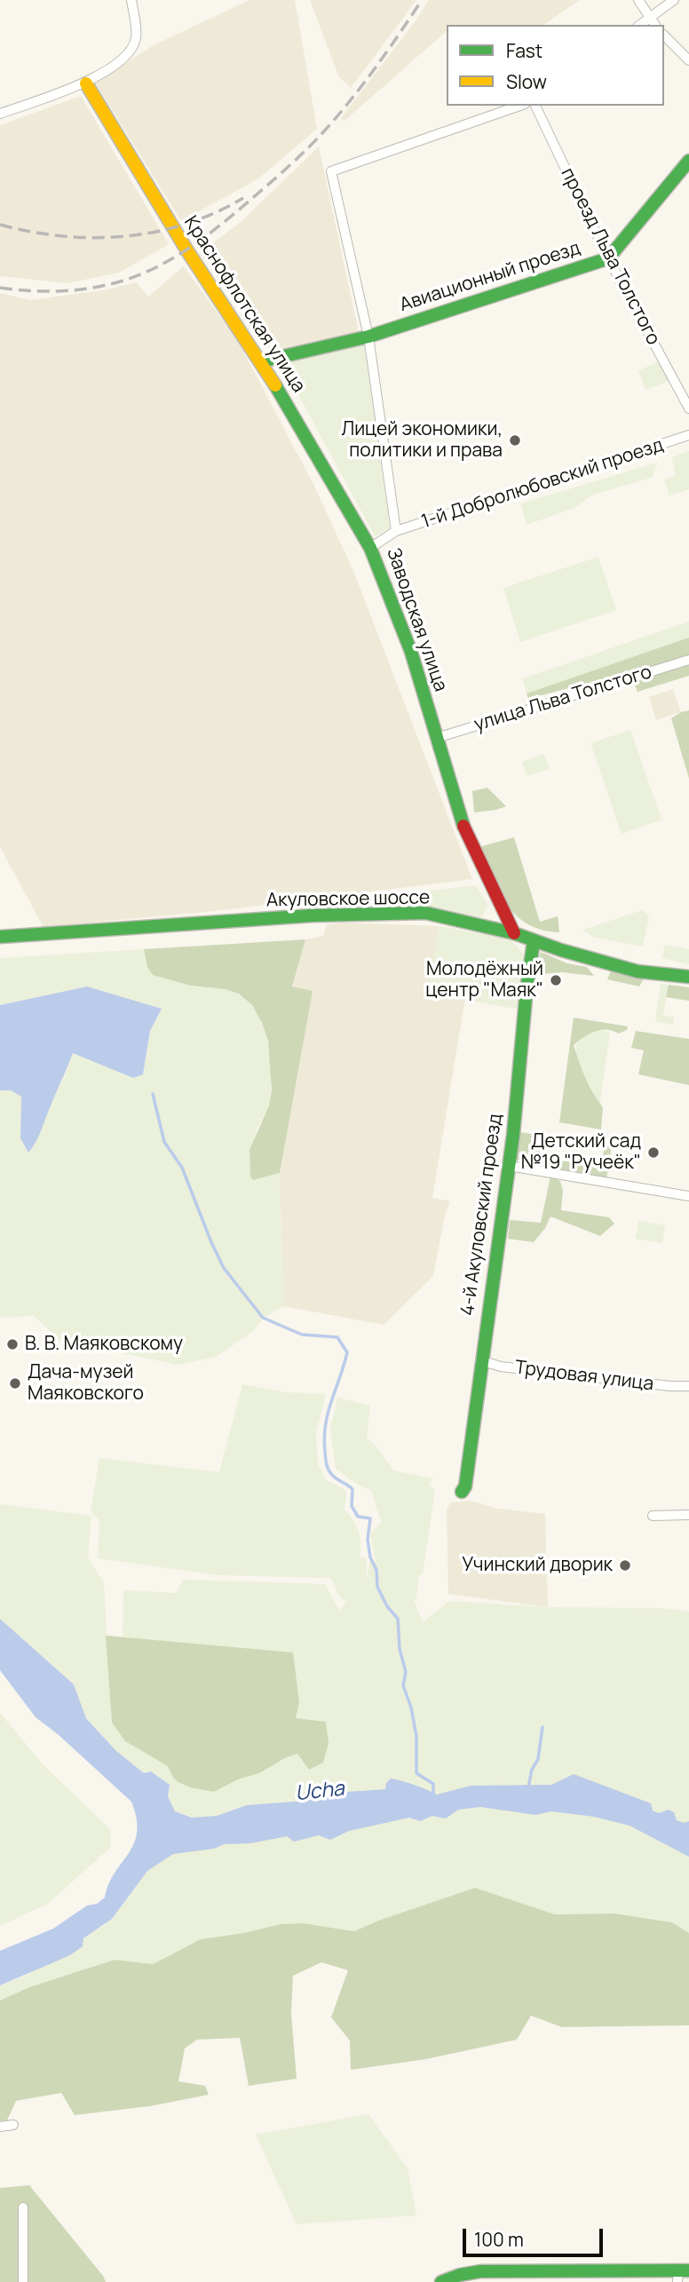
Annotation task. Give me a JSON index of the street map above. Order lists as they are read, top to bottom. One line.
{"streets":{"street":["проезд Льва Толстого","Авиационный проезд","Краснофлотская улица","1-й Добролюбовский проезд","Заводская улица","улица Льва Толстого","Акуловское шоссе","4-й Акуловский проезд","Трудовая улица"]},"crossings":[["проезд Льва Толстого","Авиационный проезд"],["Авиационный проезд","Краснофлотская улица"],["Авиационный проезд","Заводская улица"],["Краснофлотская улица","Заводская улица"],["1-й Добролюбовский проезд","Заводская улица"],["Заводская улица","улица Льва Толстого"],["Заводская улица","Акуловское шоссе"],["Акуловское шоссе","4-й Акуловский проезд"],["4-й Акуловский проезд","Трудовая улица"]],"water":["Ucha"],"places":["Лицей экономики, политики и права","Молодёжный центр \"Маяк\"","Детский сад №19 \"Ручеёк\"","В. В. Маяковскому","Дача-музей Маяковского","Учинский дворик"],"legend":["Fast","Slow"],"scale_bar":"100 m"}
